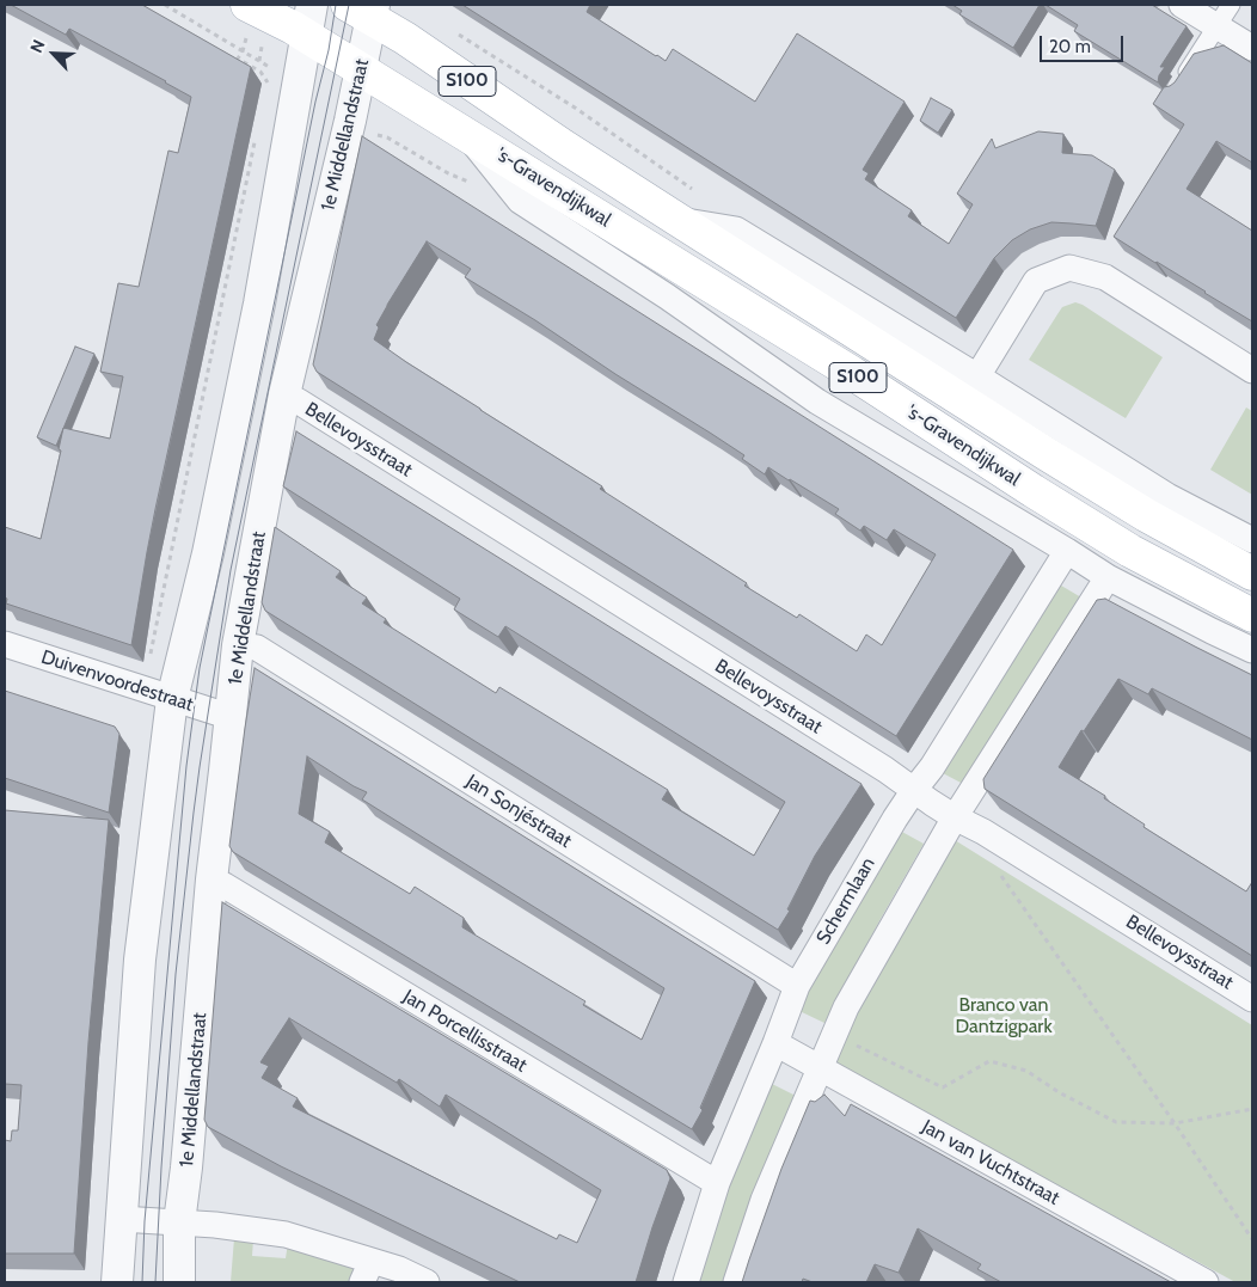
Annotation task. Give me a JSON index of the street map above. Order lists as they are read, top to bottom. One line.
{"streets":{"main road":["S100","'s-Gravendijkwal"],"street":["1e Middellandstraat","Bellevoysstraat","Duivenvoordestraat","Jan Sonjéstraat","Schermlaan","Jan Porcellisstraat","Jan van Vuchtstraat"]},"crossings":[["S100","'s-Gravendijkwal"],["1e Middellandstraat","'s-Gravendijkwal"],["1e Middellandstraat","Bellevoysstraat"],["1e Middellandstraat","Duivenvoordestraat"],["1e Middellandstraat","Jan Sonjéstraat"],["1e Middellandstraat","Jan Porcellisstraat"],["'s-Gravendijkwal","Schermlaan"],["Bellevoysstraat","Schermlaan"],["Jan Sonjéstraat","Schermlaan"],["Schermlaan","Jan Porcellisstraat"],["Schermlaan","Jan van Vuchtstraat"]],"parks":["Branco van Dantzigpark"],"scale_bar":"20 m","north":"top left"}
